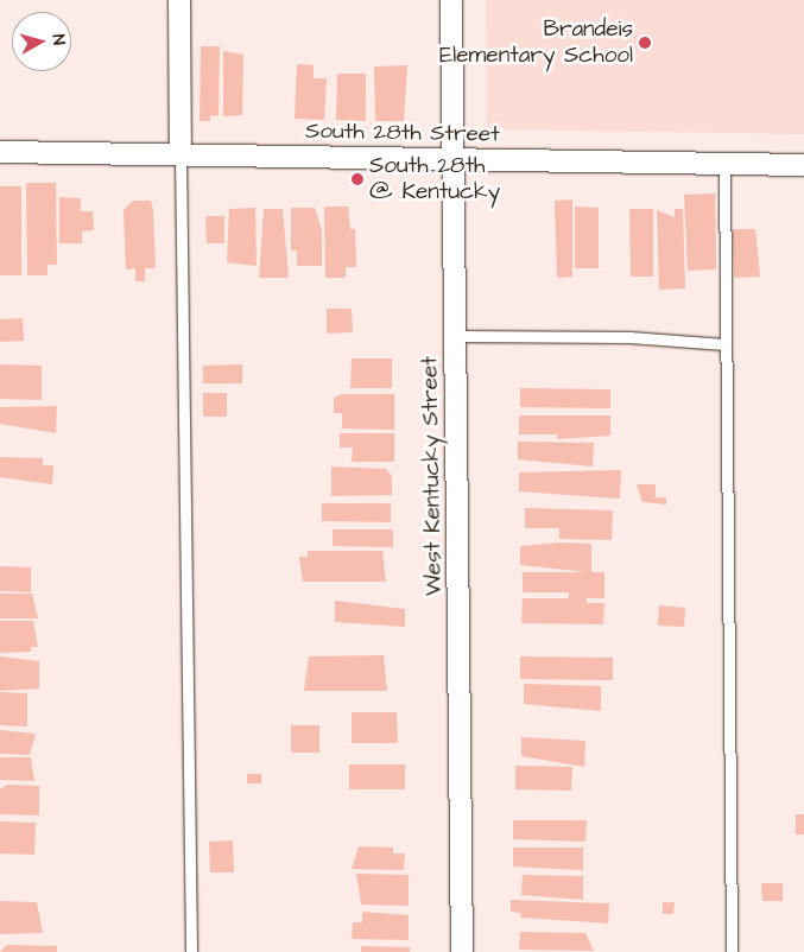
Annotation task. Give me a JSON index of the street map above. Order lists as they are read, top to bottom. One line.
{"streets":{"street":["South 28th Street","West Kentucky Street"]},"crossings":[["South 28th Street","West Kentucky Street"]],"places":["Brandeis Elementary School","South 28th @ Kentucky"],"north":"right"}
